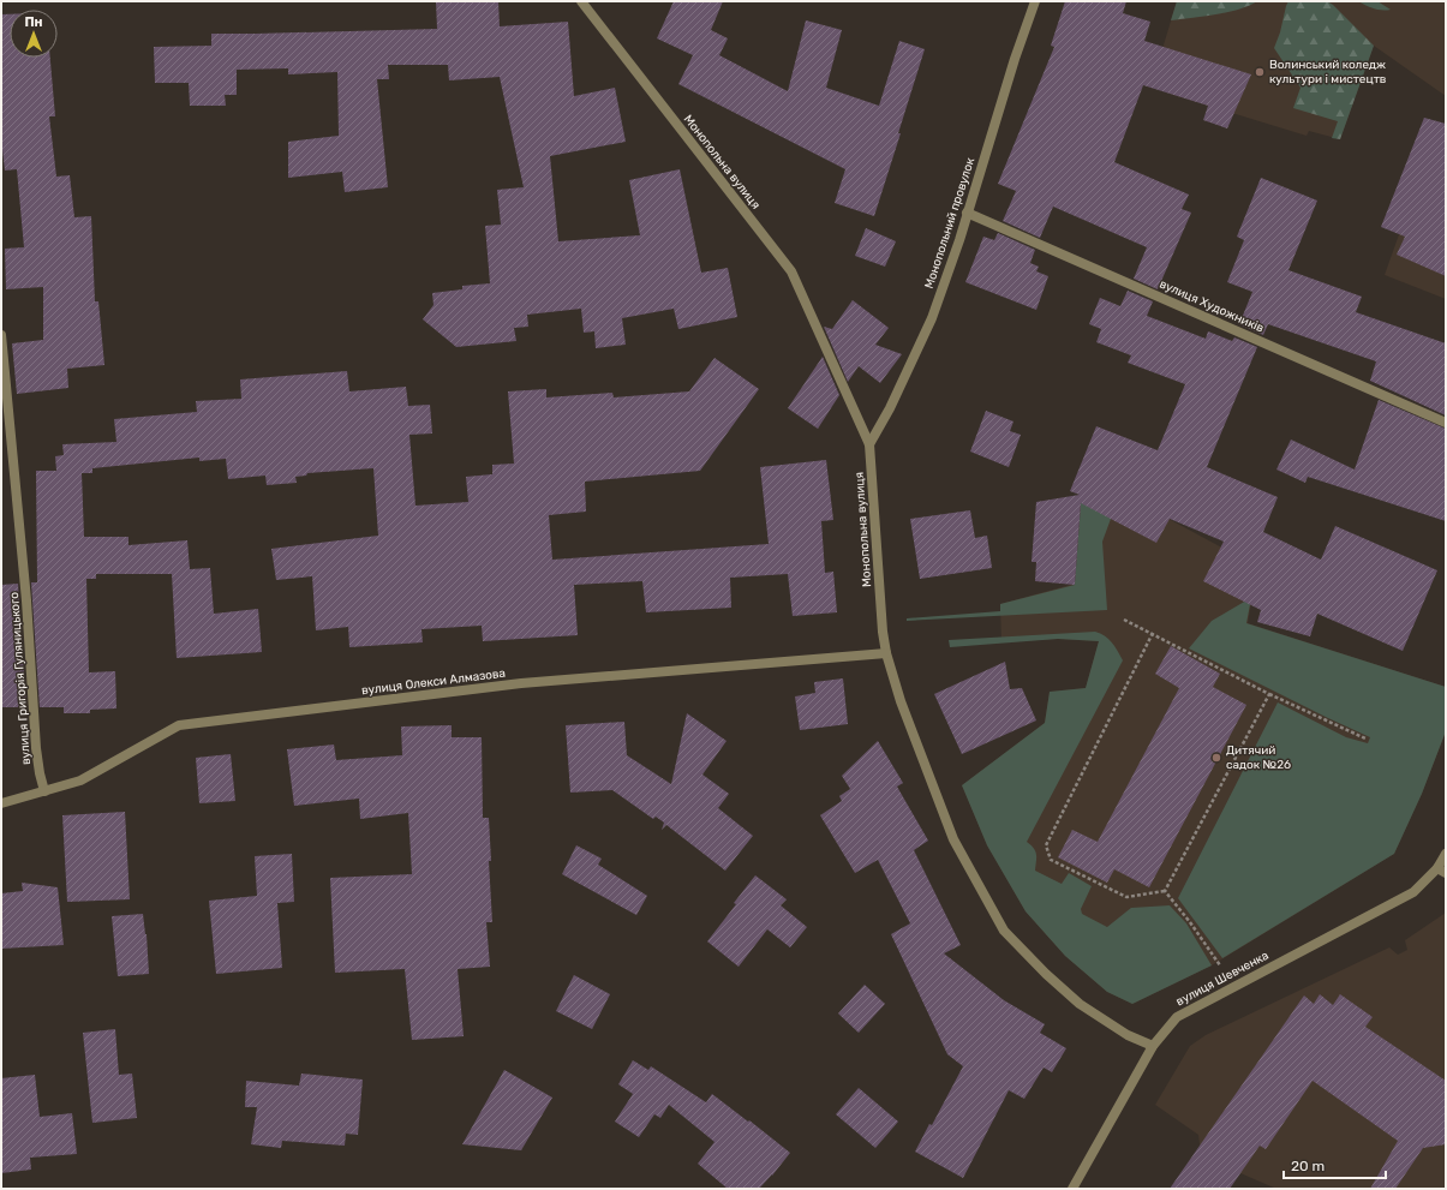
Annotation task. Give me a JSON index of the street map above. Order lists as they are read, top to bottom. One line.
{"streets":{"street":["Монопольна вулиця","Монопольний провулок","вулиця Художників","вулиця Григорія Гуляницького","вулиця Олекси Алмазова","вулиця Шевченка"]},"crossings":[["Монопольна вулиця","Монопольний провулок"],["Монопольна вулиця","вулиця Олекси Алмазова"],["Монопольна вулиця","вулиця Шевченка"],["Монопольний провулок","вулиця Художників"],["вулиця Григорія Гуляницького","вулиця Олекси Алмазова"]],"places":["Волинський коледж культури і мистецтв","Дитячий садок №26"],"scale_bar":"20 m","north":"top"}
